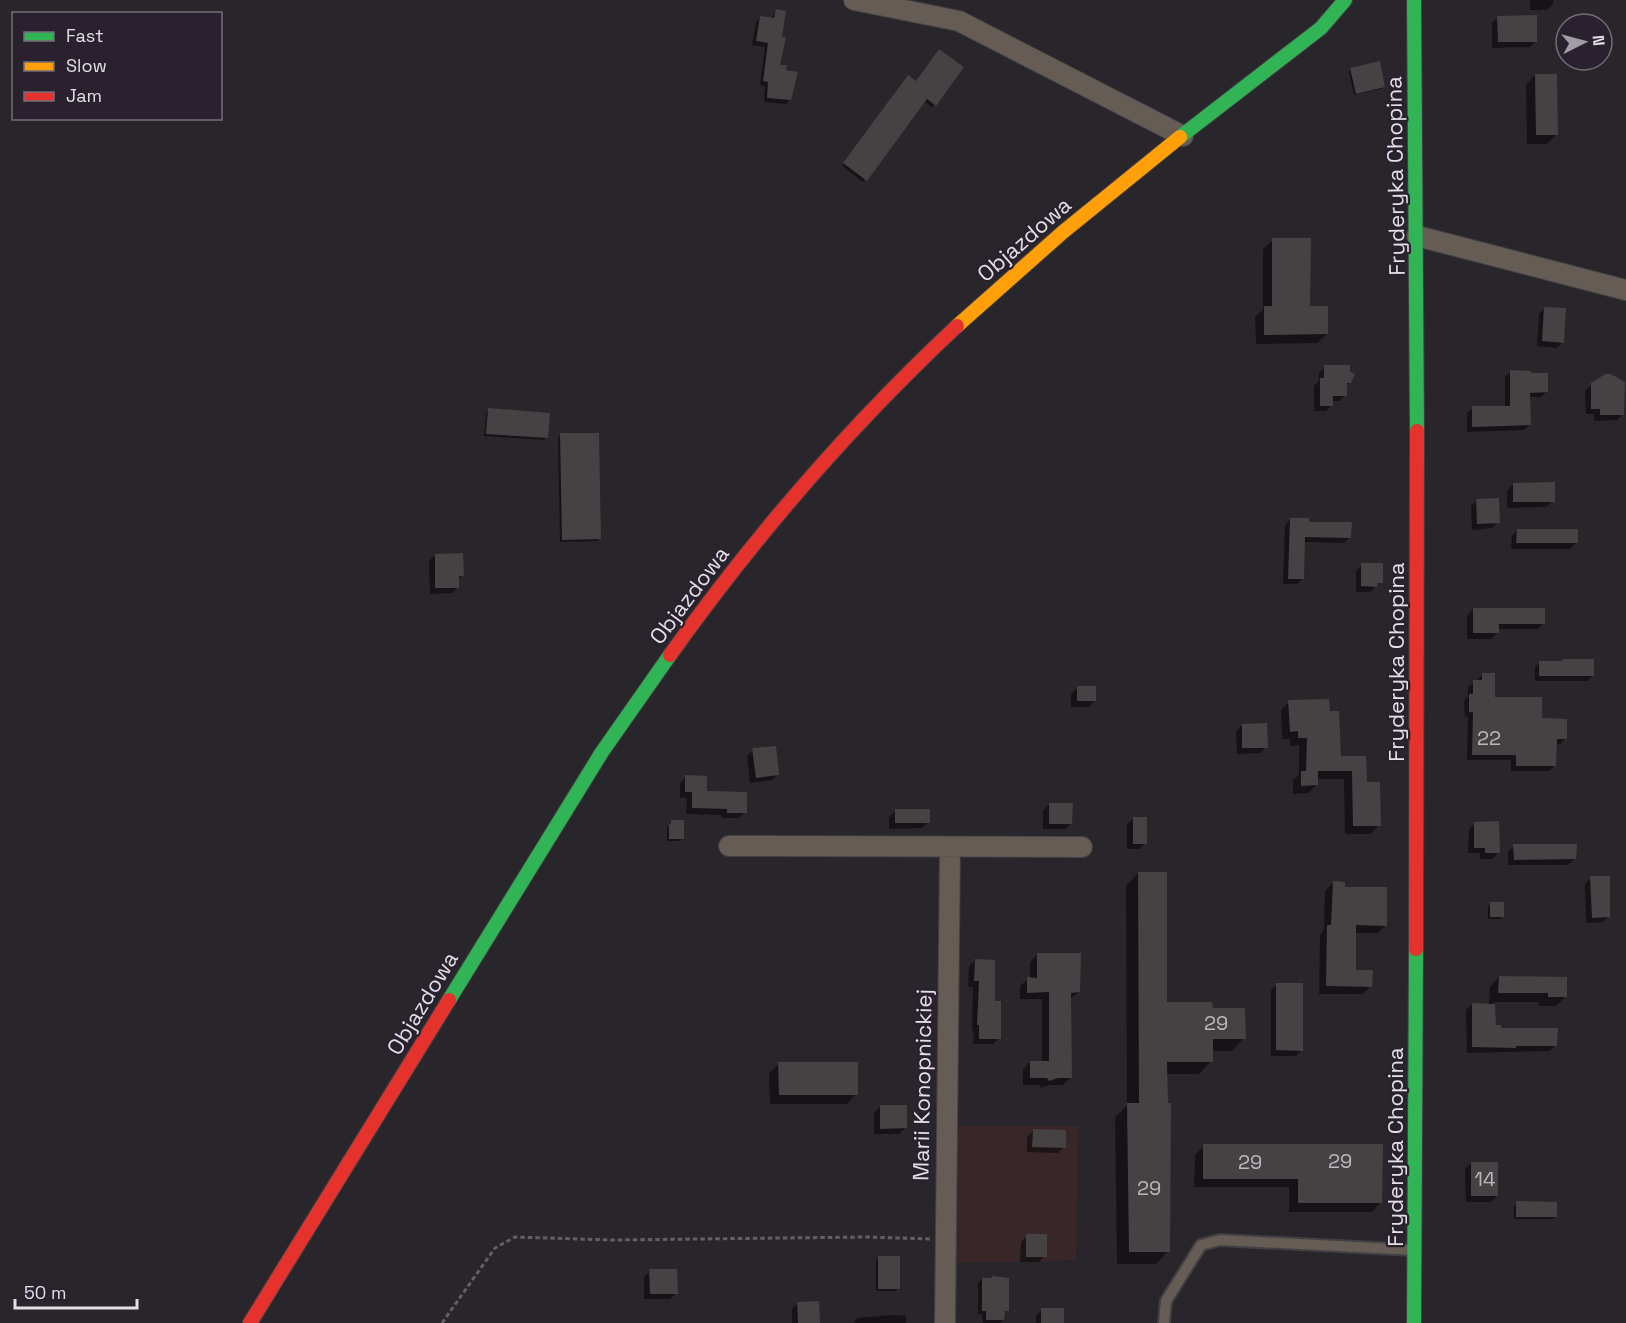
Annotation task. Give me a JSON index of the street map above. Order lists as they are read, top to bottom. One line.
{"streets":{"main road":["Fryderyka Chopina","Objazdowa"],"street":["Marii Konopnickiej"]},"house_numbers":["22","29","29","29","14","29"],"legend":["Fast","Slow","Jam"],"scale_bar":"50 m","north":"right"}
